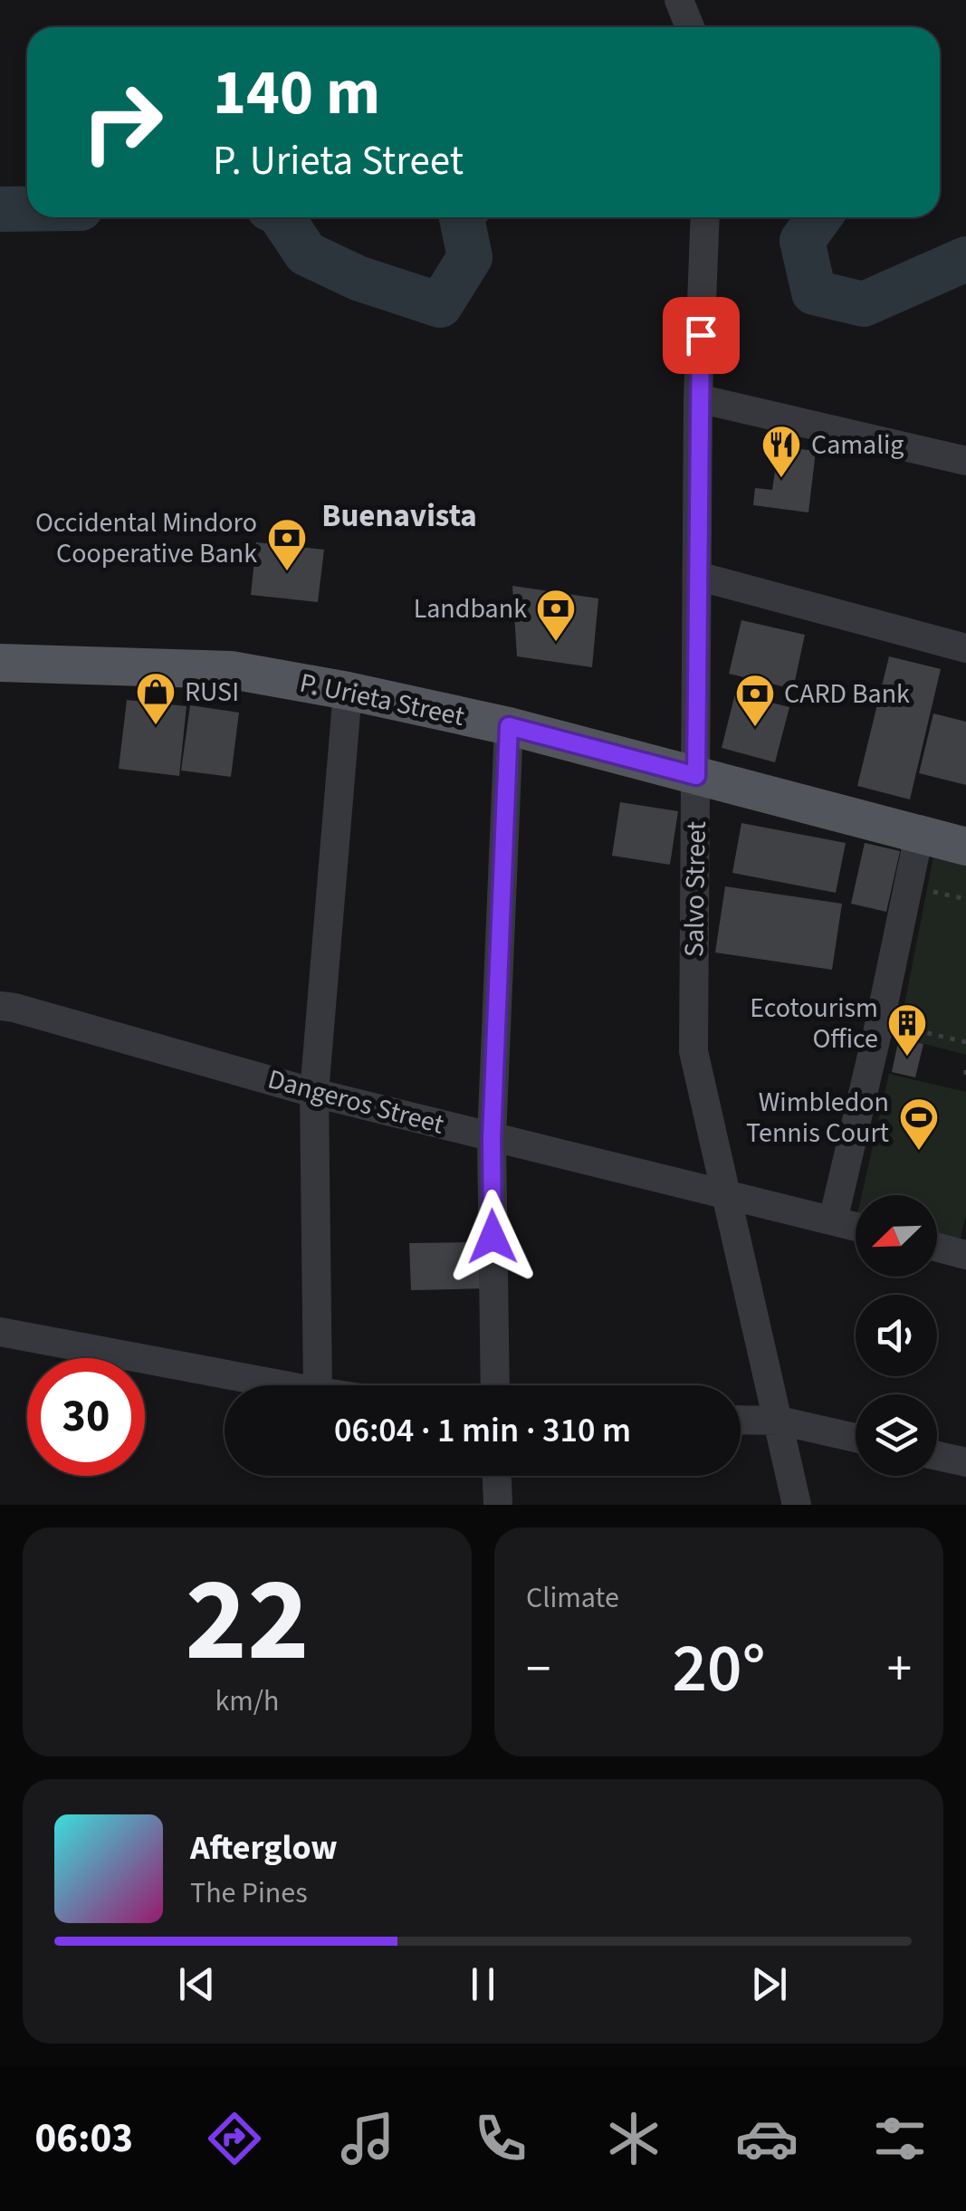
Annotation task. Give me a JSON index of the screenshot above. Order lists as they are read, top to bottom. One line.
{"streets":{"main road":["P. Urieta Street"],"street":["Salvo Street","Dangeros Street"]},"crossings":[["P. Urieta Street","Salvo Street"],["Salvo Street","Dangeros Street"]],"districts":["Buenavista"],"places":{"restaurant":["Camalig"],"bank":["Occidental Mindoro Cooperative Bank","Landbank","CARD Bank"],"shop":["RUSI"],"building":["Ecotourism Office"],"sports":["Wimbledon Tennis Court"]},"north":"bottom left","page":{"turn":["140 m","P. Urieta Street"],"limit":"30","trip":"06:04 · 1 min · 310 m","tile":[["22","km/h"],"Climate"],"heat":["−","20°","+"],"song":["Afterglow","The Pines"],"tabs":"06:03"}}
